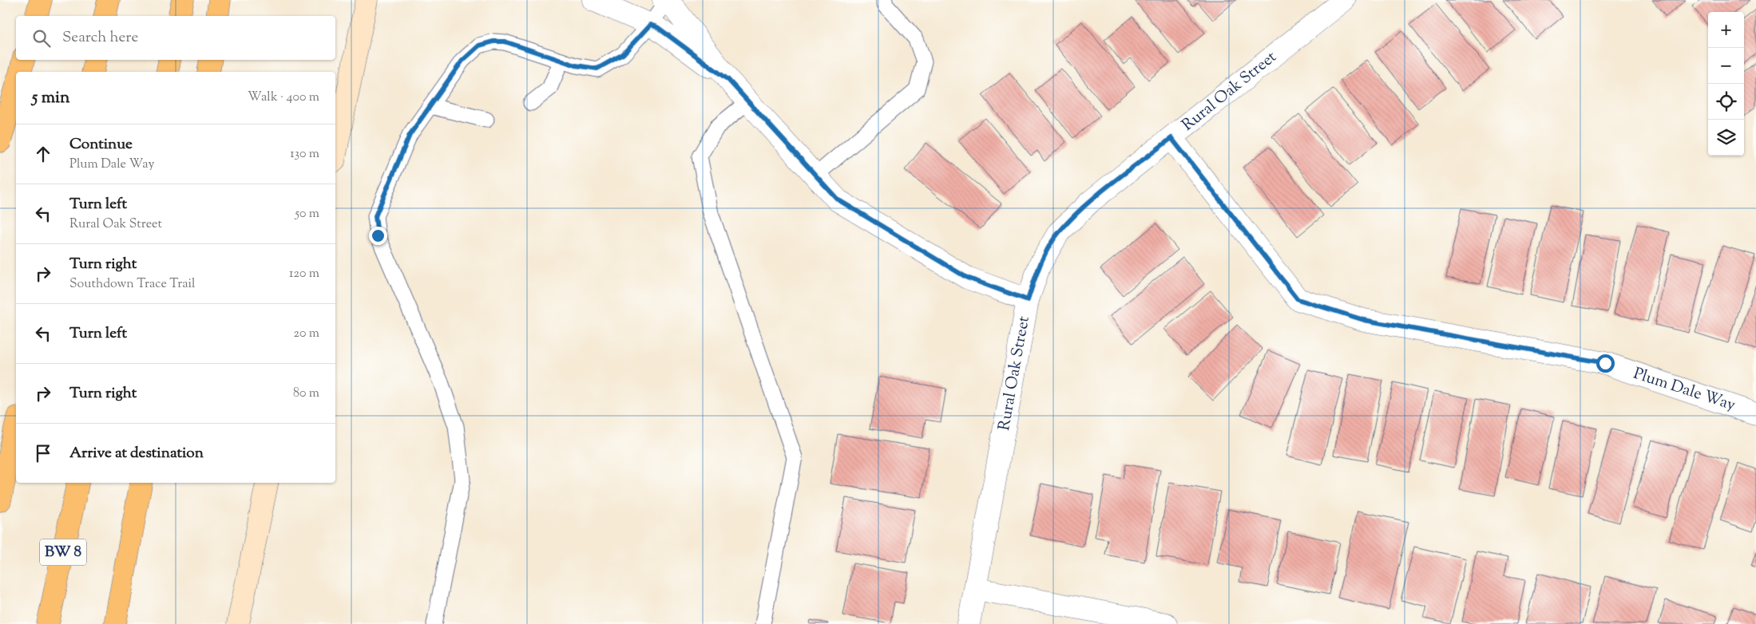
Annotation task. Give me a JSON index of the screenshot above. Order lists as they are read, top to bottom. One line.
{"streets":{"highway":["BW 8"],"street":["Rural Oak Street","Plum Dale Way"]},"crossings":[["Rural Oak Street","Plum Dale Way"]],"page":{"map_buttons":["+","−"],"search":"Search here","heading":["5 min","Walk · 400 m"],"list":[["Continue","Plum Dale Way","130 m"],["Turn left","Rural Oak Street","50 m"],["Turn right","Southdown Trace Trail","120 m"],["Turn left","20 m"],["Turn right","80 m"],"Arrive at destination"]}}
